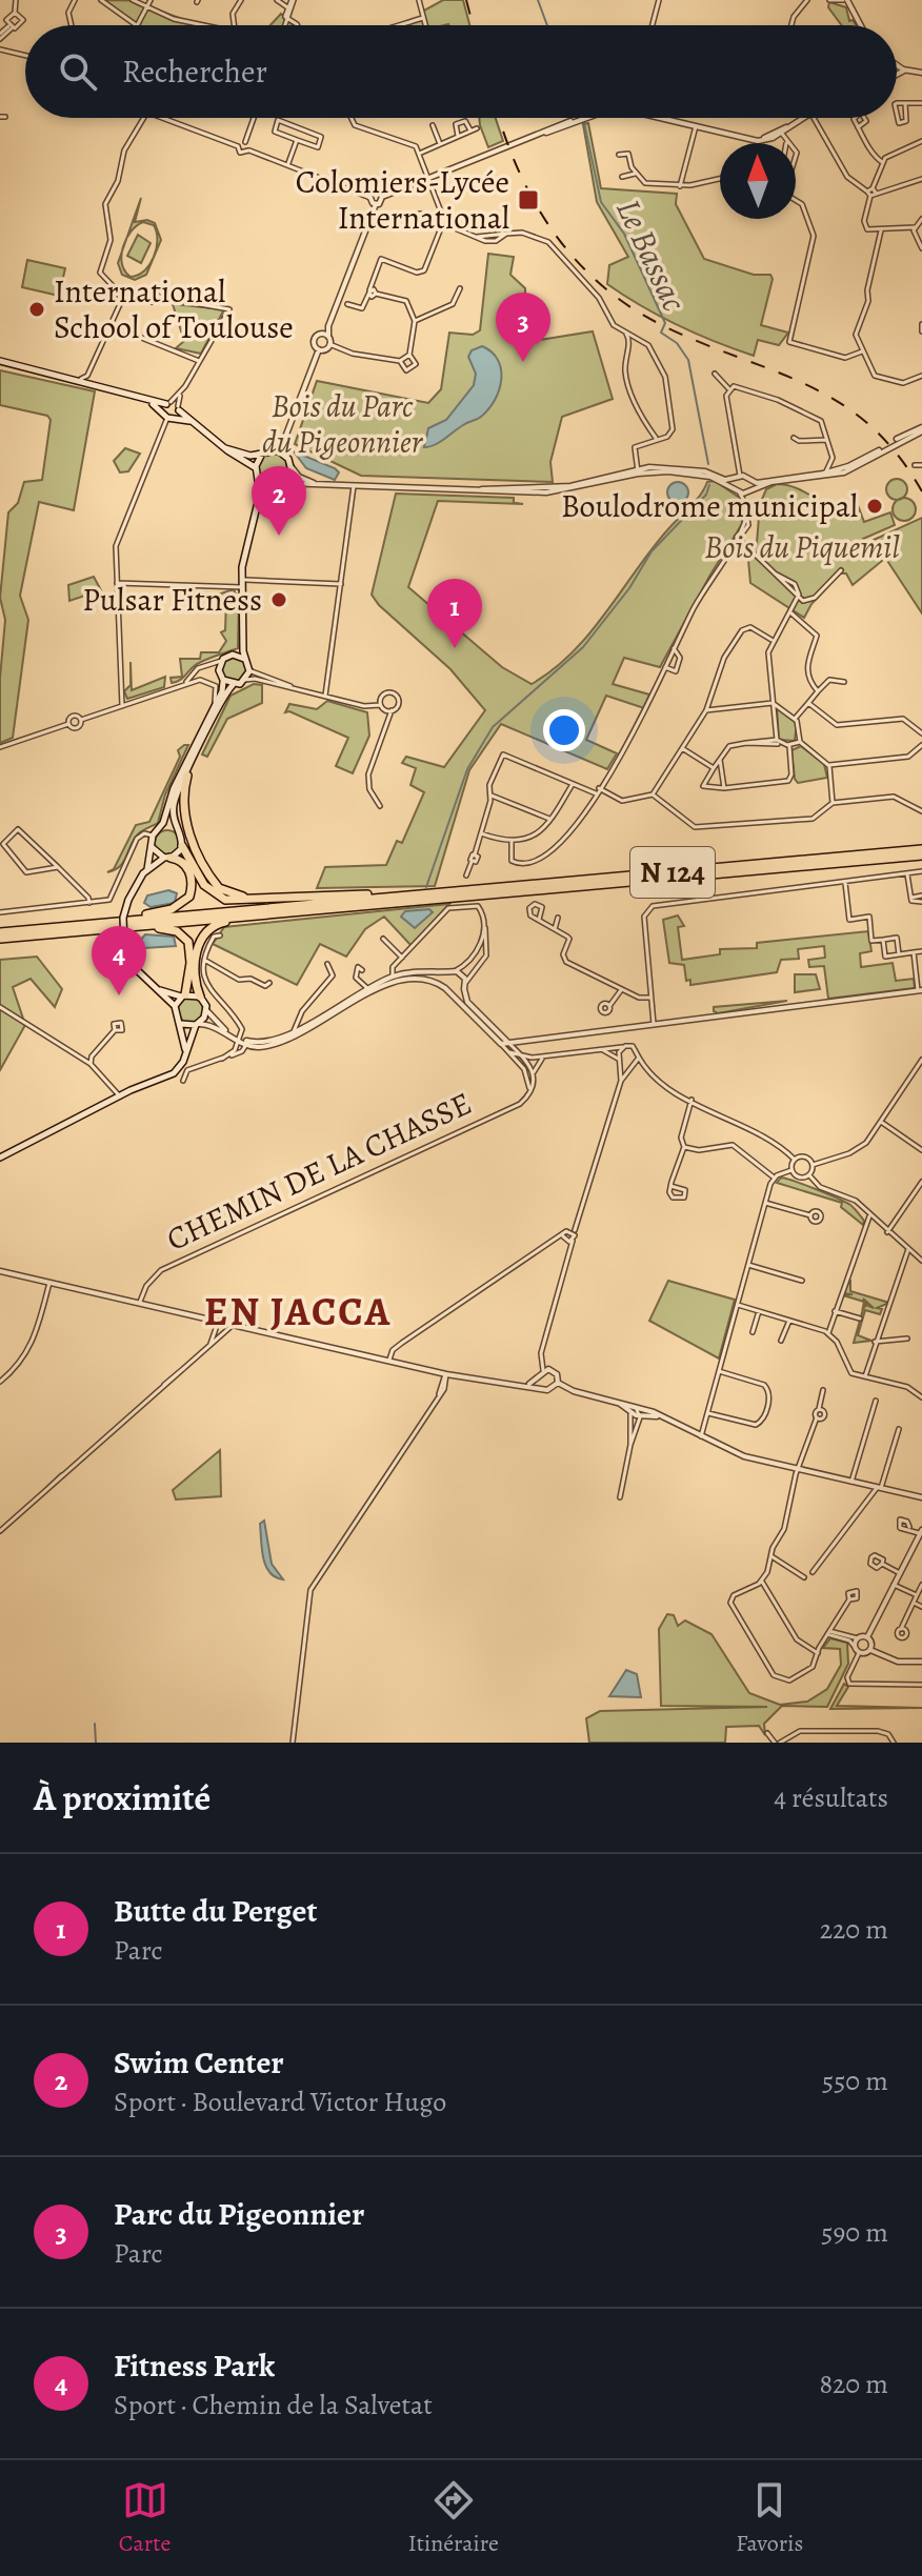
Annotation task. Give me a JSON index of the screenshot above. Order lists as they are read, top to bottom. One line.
{"streets":{"highway":["N 124"],"street":["CHEMIN DE LA CHASSE"]},"districts":["EN JACCA"],"water":["Le Bassac"],"parks":["Bois du Parc du Pigeonnier","Bois du Piquemil"],"places":{"transit":["Colomiers-Lycée International"],"other":["International School of Toulouse","Boulodrome municipal","Pulsar Fitness"]},"north":"top","page":{"search":"Rechercher","pins":["3","2","1","4"],"heading":["À proximité","4 résultats"],"list":[{"mark":"1","name":"Butte du Perget","note":"Parc","value":"220 m"},{"mark":"2","name":"Swim Center","note":"Sport · Boulevard Victor Hugo","value":"550 m"},{"mark":"3","name":"Parc du Pigeonnier","note":"Parc","value":"590 m"},{"mark":"4","name":"Fitness Park","note":"Sport · Chemin de la Salvetat","value":"820 m"}],"nav":["Carte","Itinéraire","Favoris"]}}
